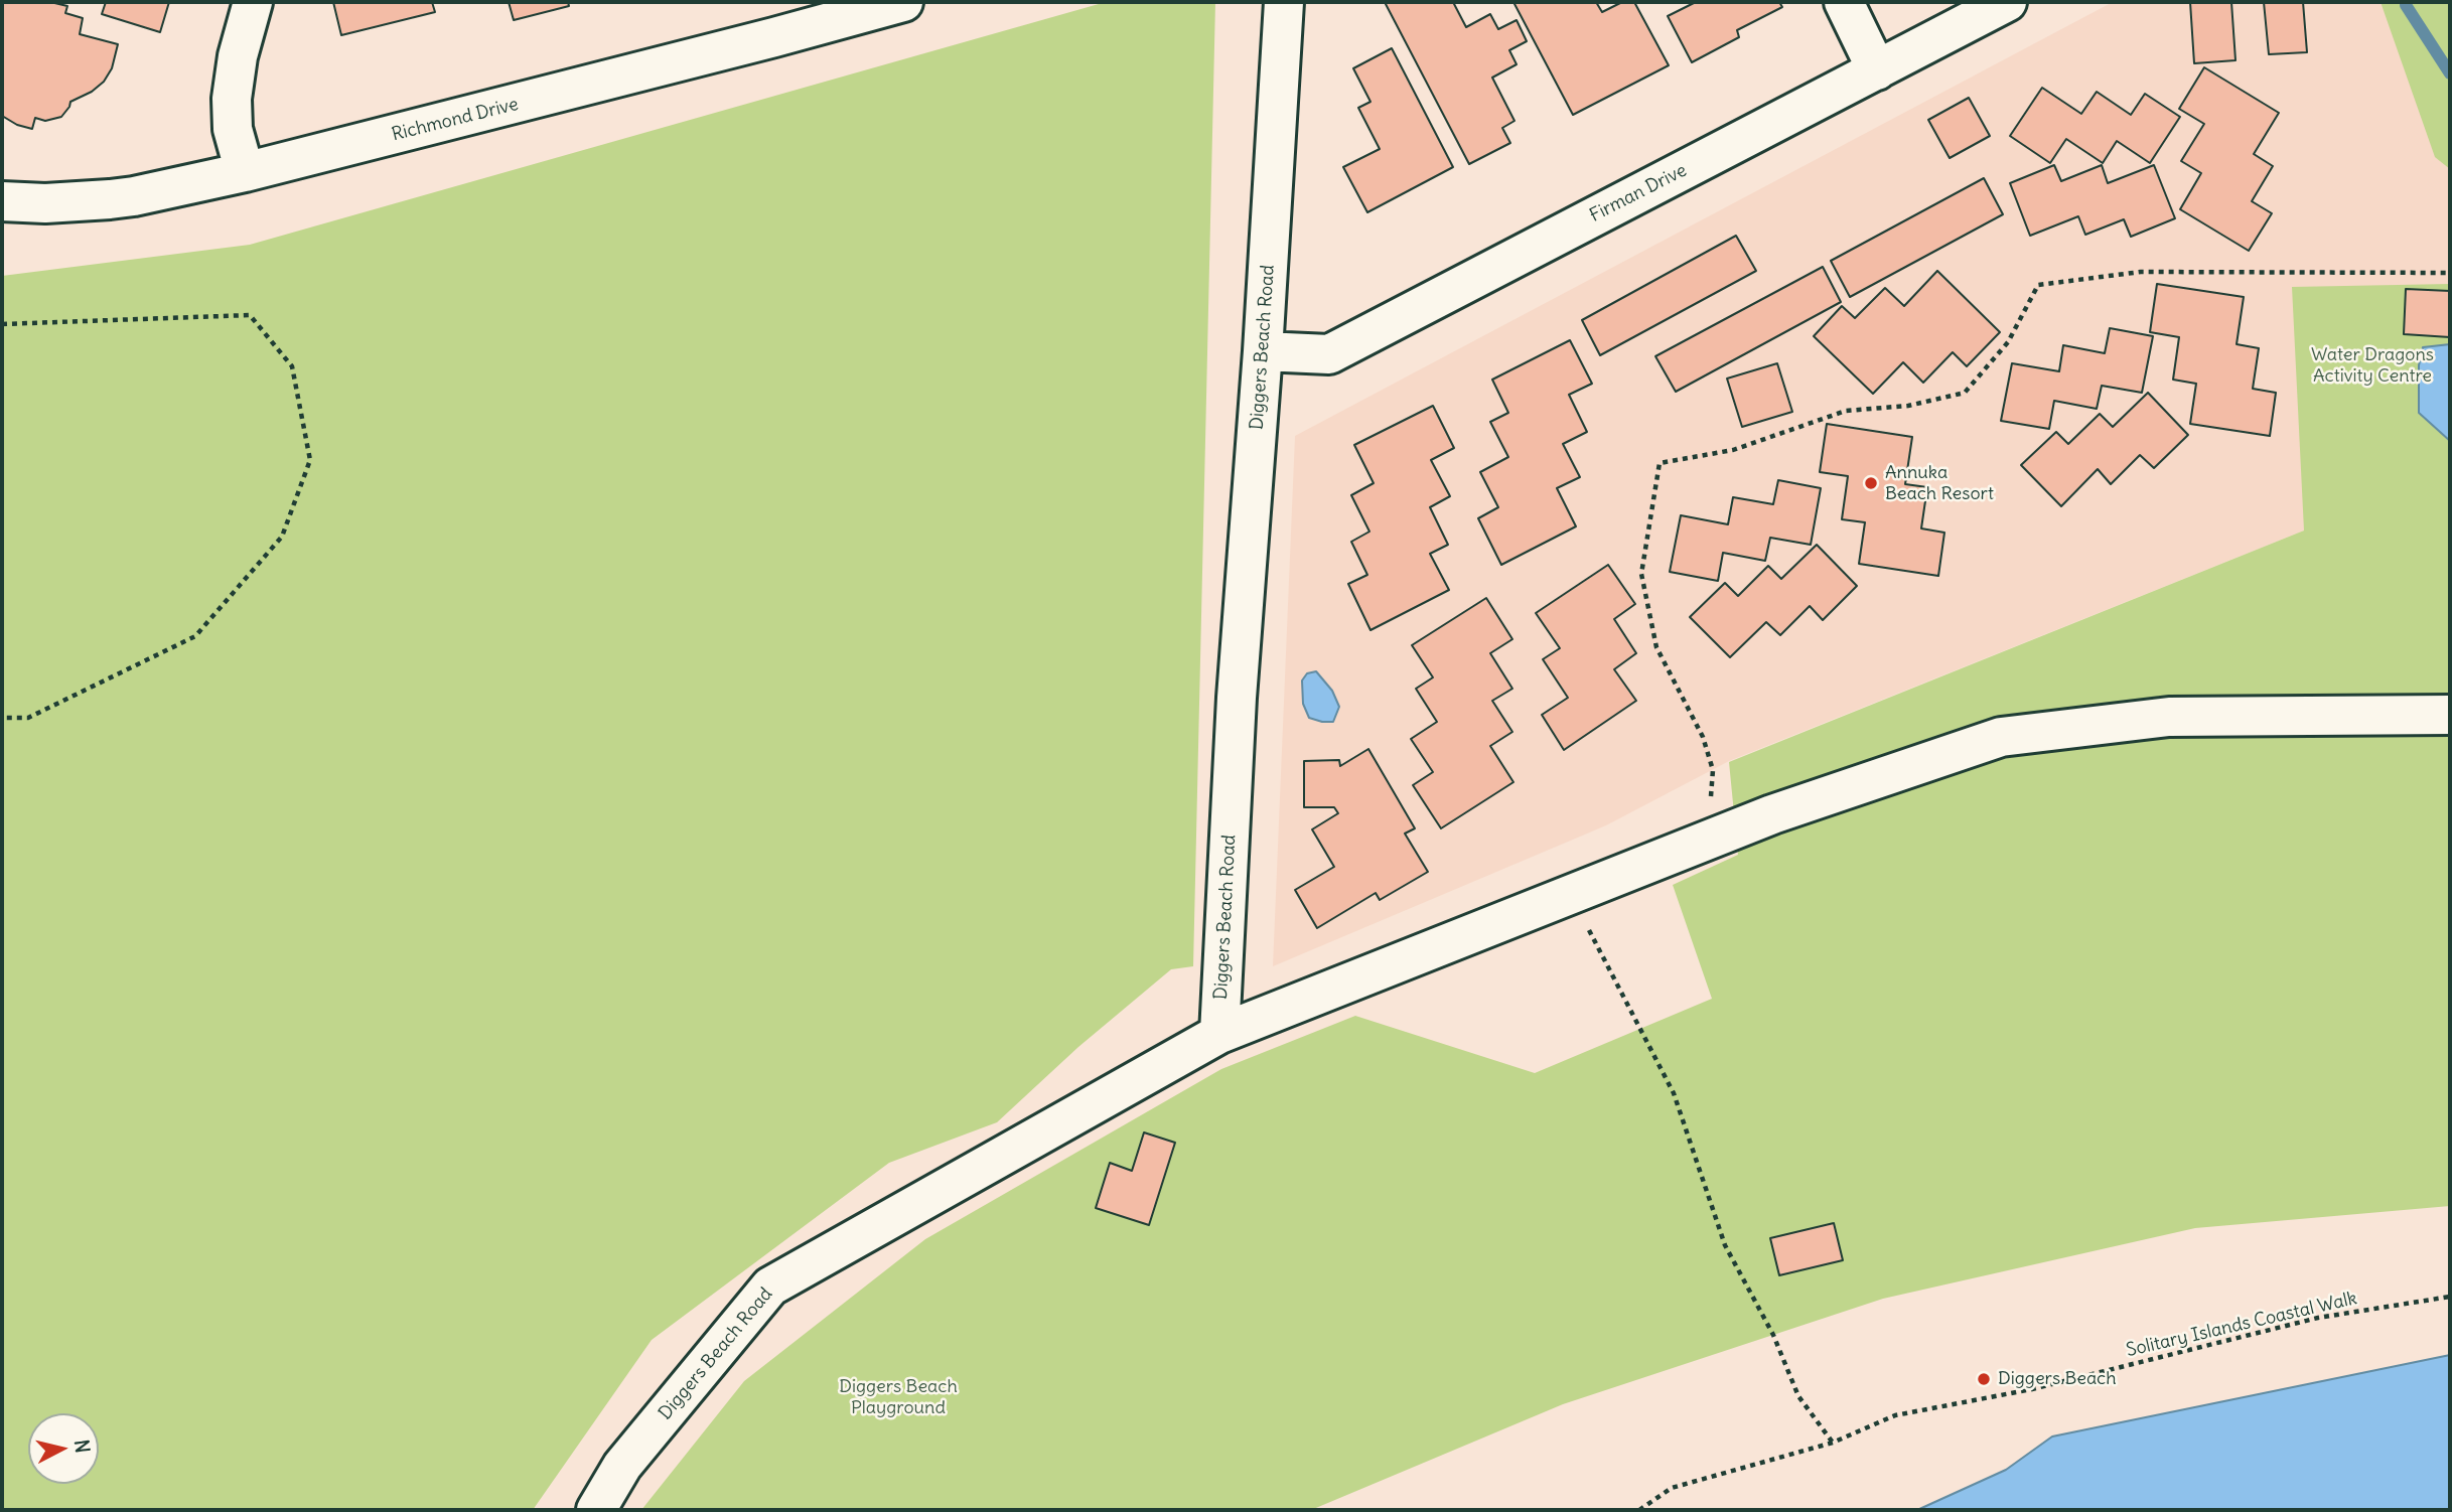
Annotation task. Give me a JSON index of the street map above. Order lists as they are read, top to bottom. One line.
{"streets":{"street":["Richmond Drive","Firman Drive","Diggers Beach Road"],"path":["Solitary Islands Coastal Walk"]},"crossings":[["Firman Drive","Diggers Beach Road"]],"parks":["Water Dragons Activity Centre","Diggers Beach Playground"],"places":["Annuka Beach Resort","Diggers Beach"],"north":"right"}
